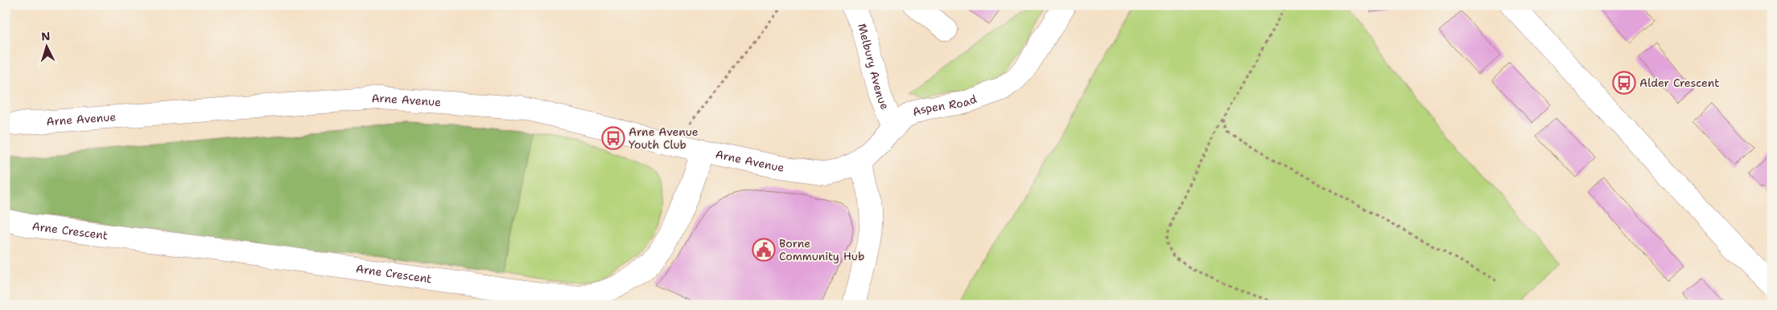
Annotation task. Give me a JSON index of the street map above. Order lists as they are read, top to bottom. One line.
{"streets":{"street":["Melbury Avenue","Arne Avenue","Aspen Road","Arne Crescent"]},"crossings":[["Melbury Avenue","Aspen Road"],["Arne Avenue","Aspen Road"],["Arne Avenue","Arne Crescent"]],"places":{"bus stop":["Alder Crescent","Arne Avenue Youth Club"],"public building":["Borne Community Hub"]},"north":"top"}
